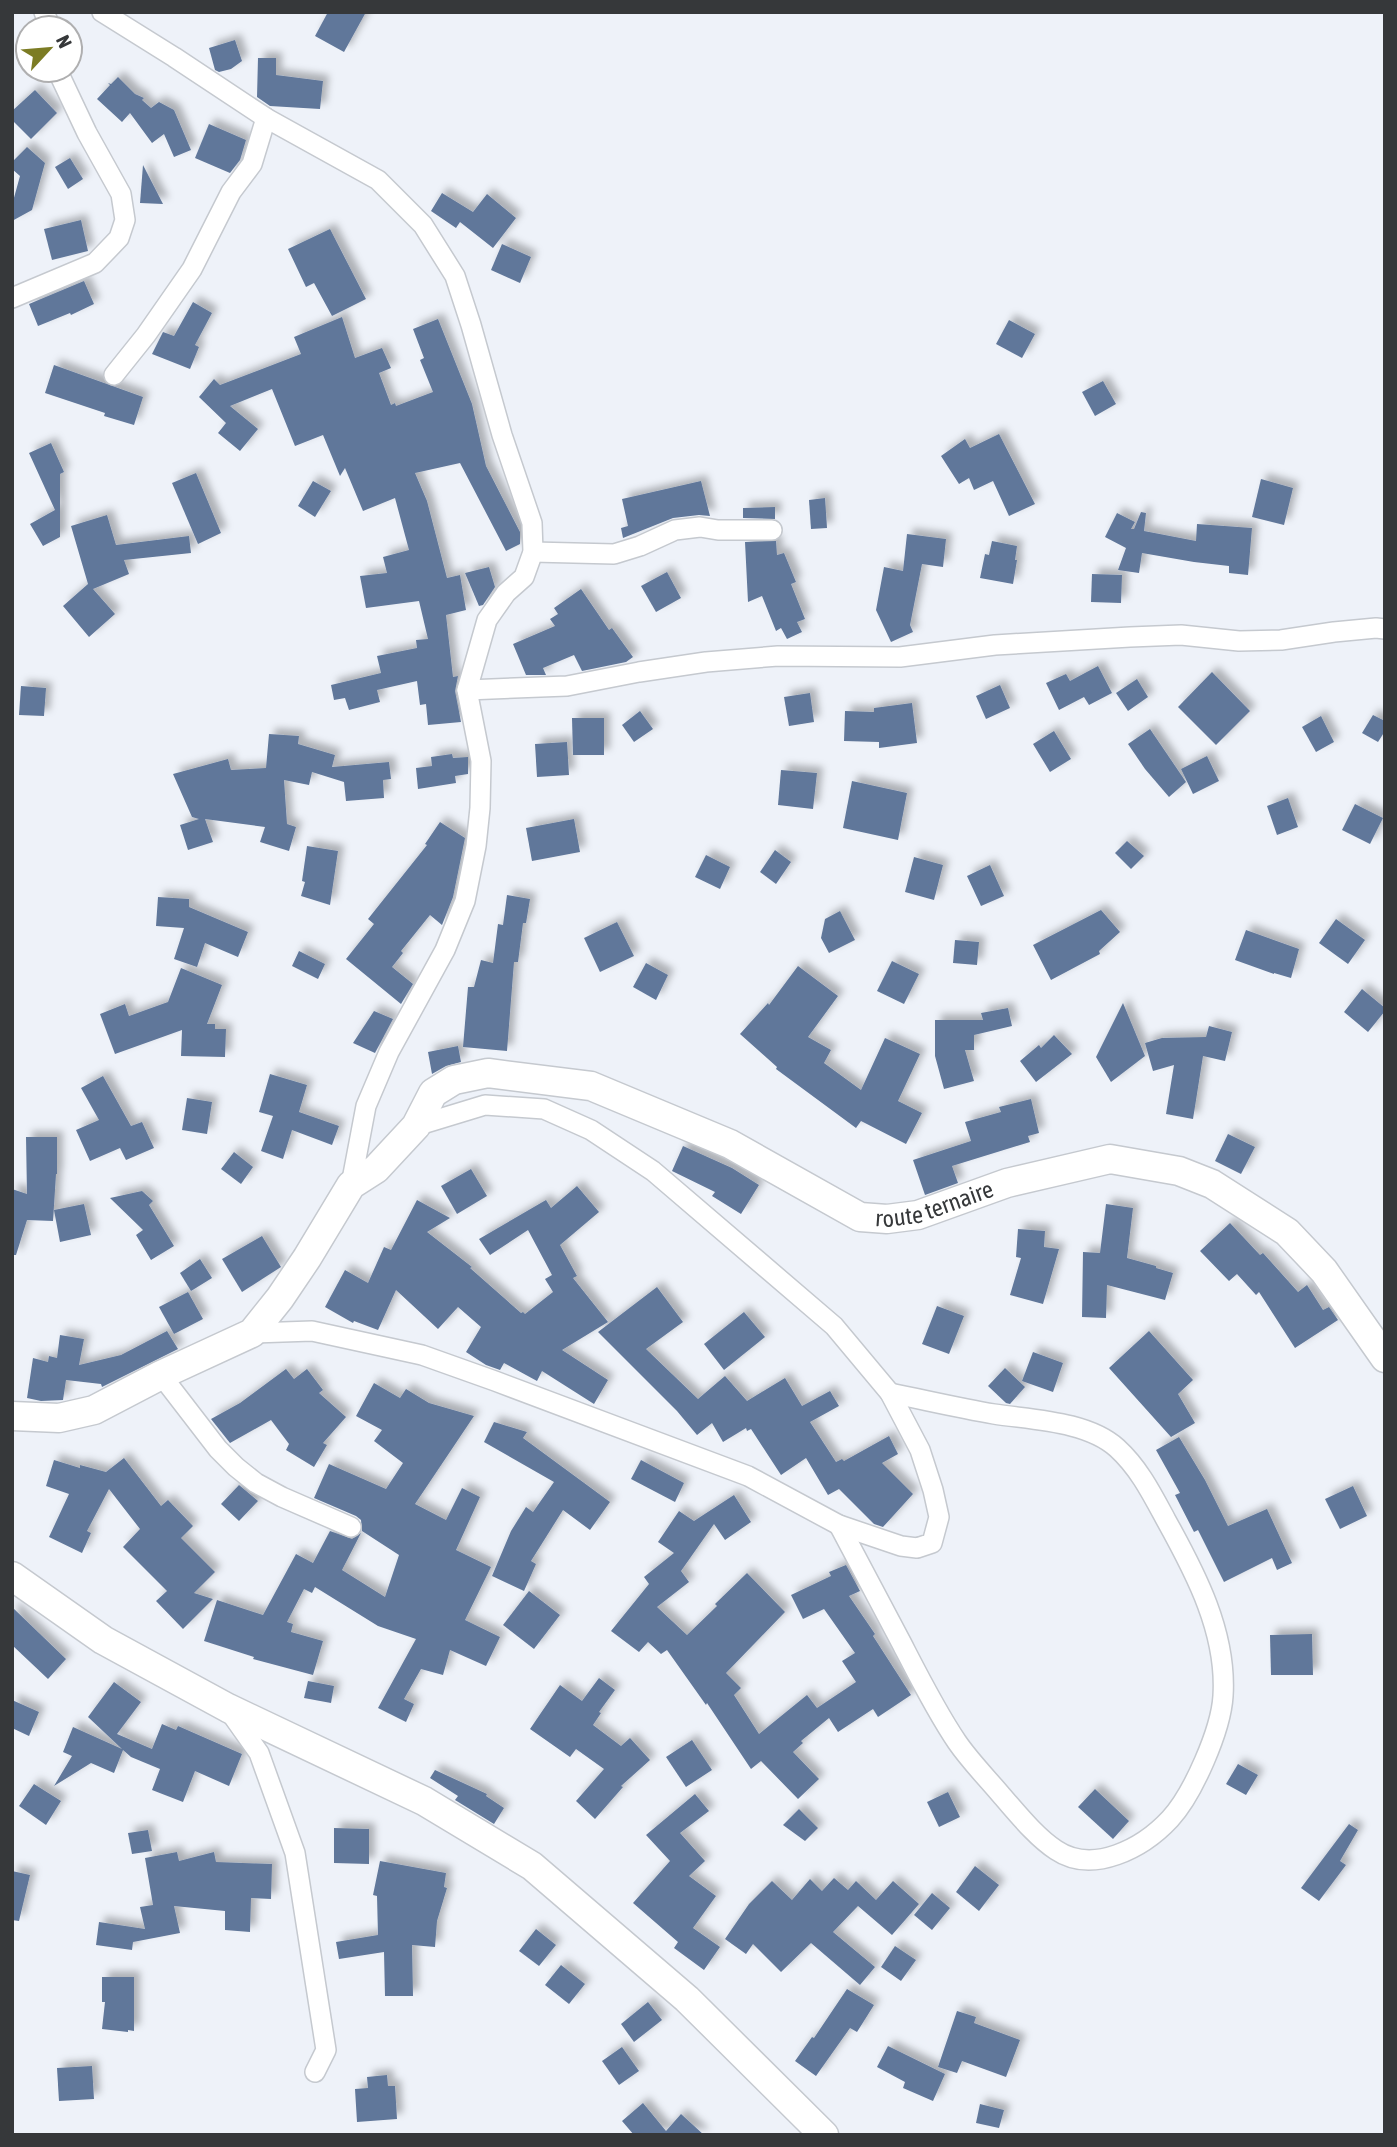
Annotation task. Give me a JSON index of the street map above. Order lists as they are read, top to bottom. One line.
{"streets":{"street":["route ternaire"]},"north":"top right"}
